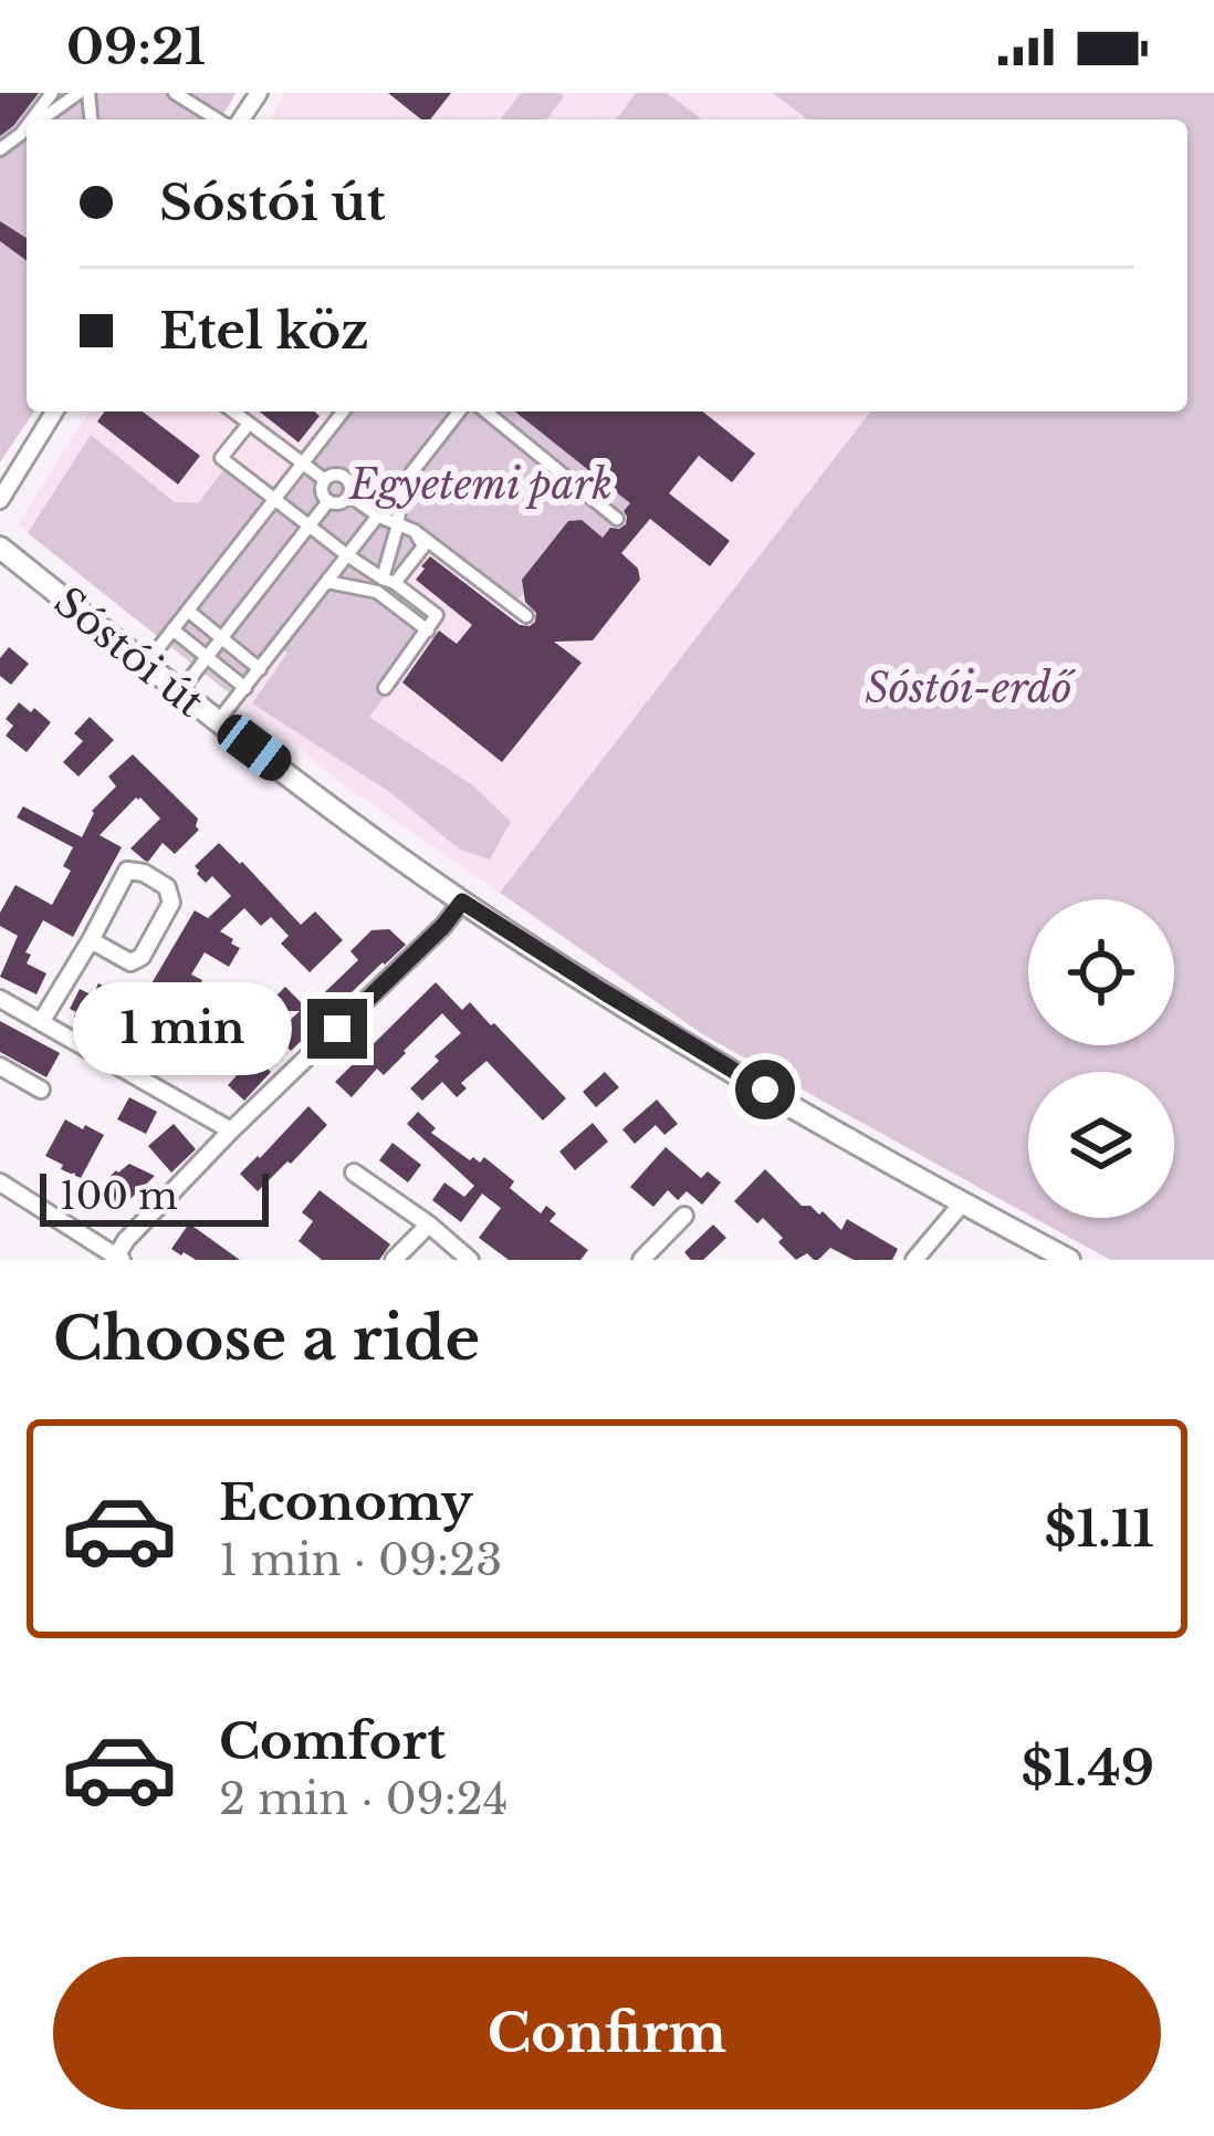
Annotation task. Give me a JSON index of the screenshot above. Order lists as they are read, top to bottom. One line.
{"streets":{"main road":["Sóstói út"]},"parks":["Egyetemi park","Sóstói-erdő"],"scale_bar":"100 m","page":{"status":"09:21","banner":["Sóstói út","Etel köz"],"bubble":"1 min","scale":"100 m","heading":"Choose a ride","list":[{"name":"Economy","note":"1 min · 09:23","value":"$1.11"},{"name":"Comfort","note":"2 min · 09:24","value":"$1.49"}],"buttons":"Confirm"}}
